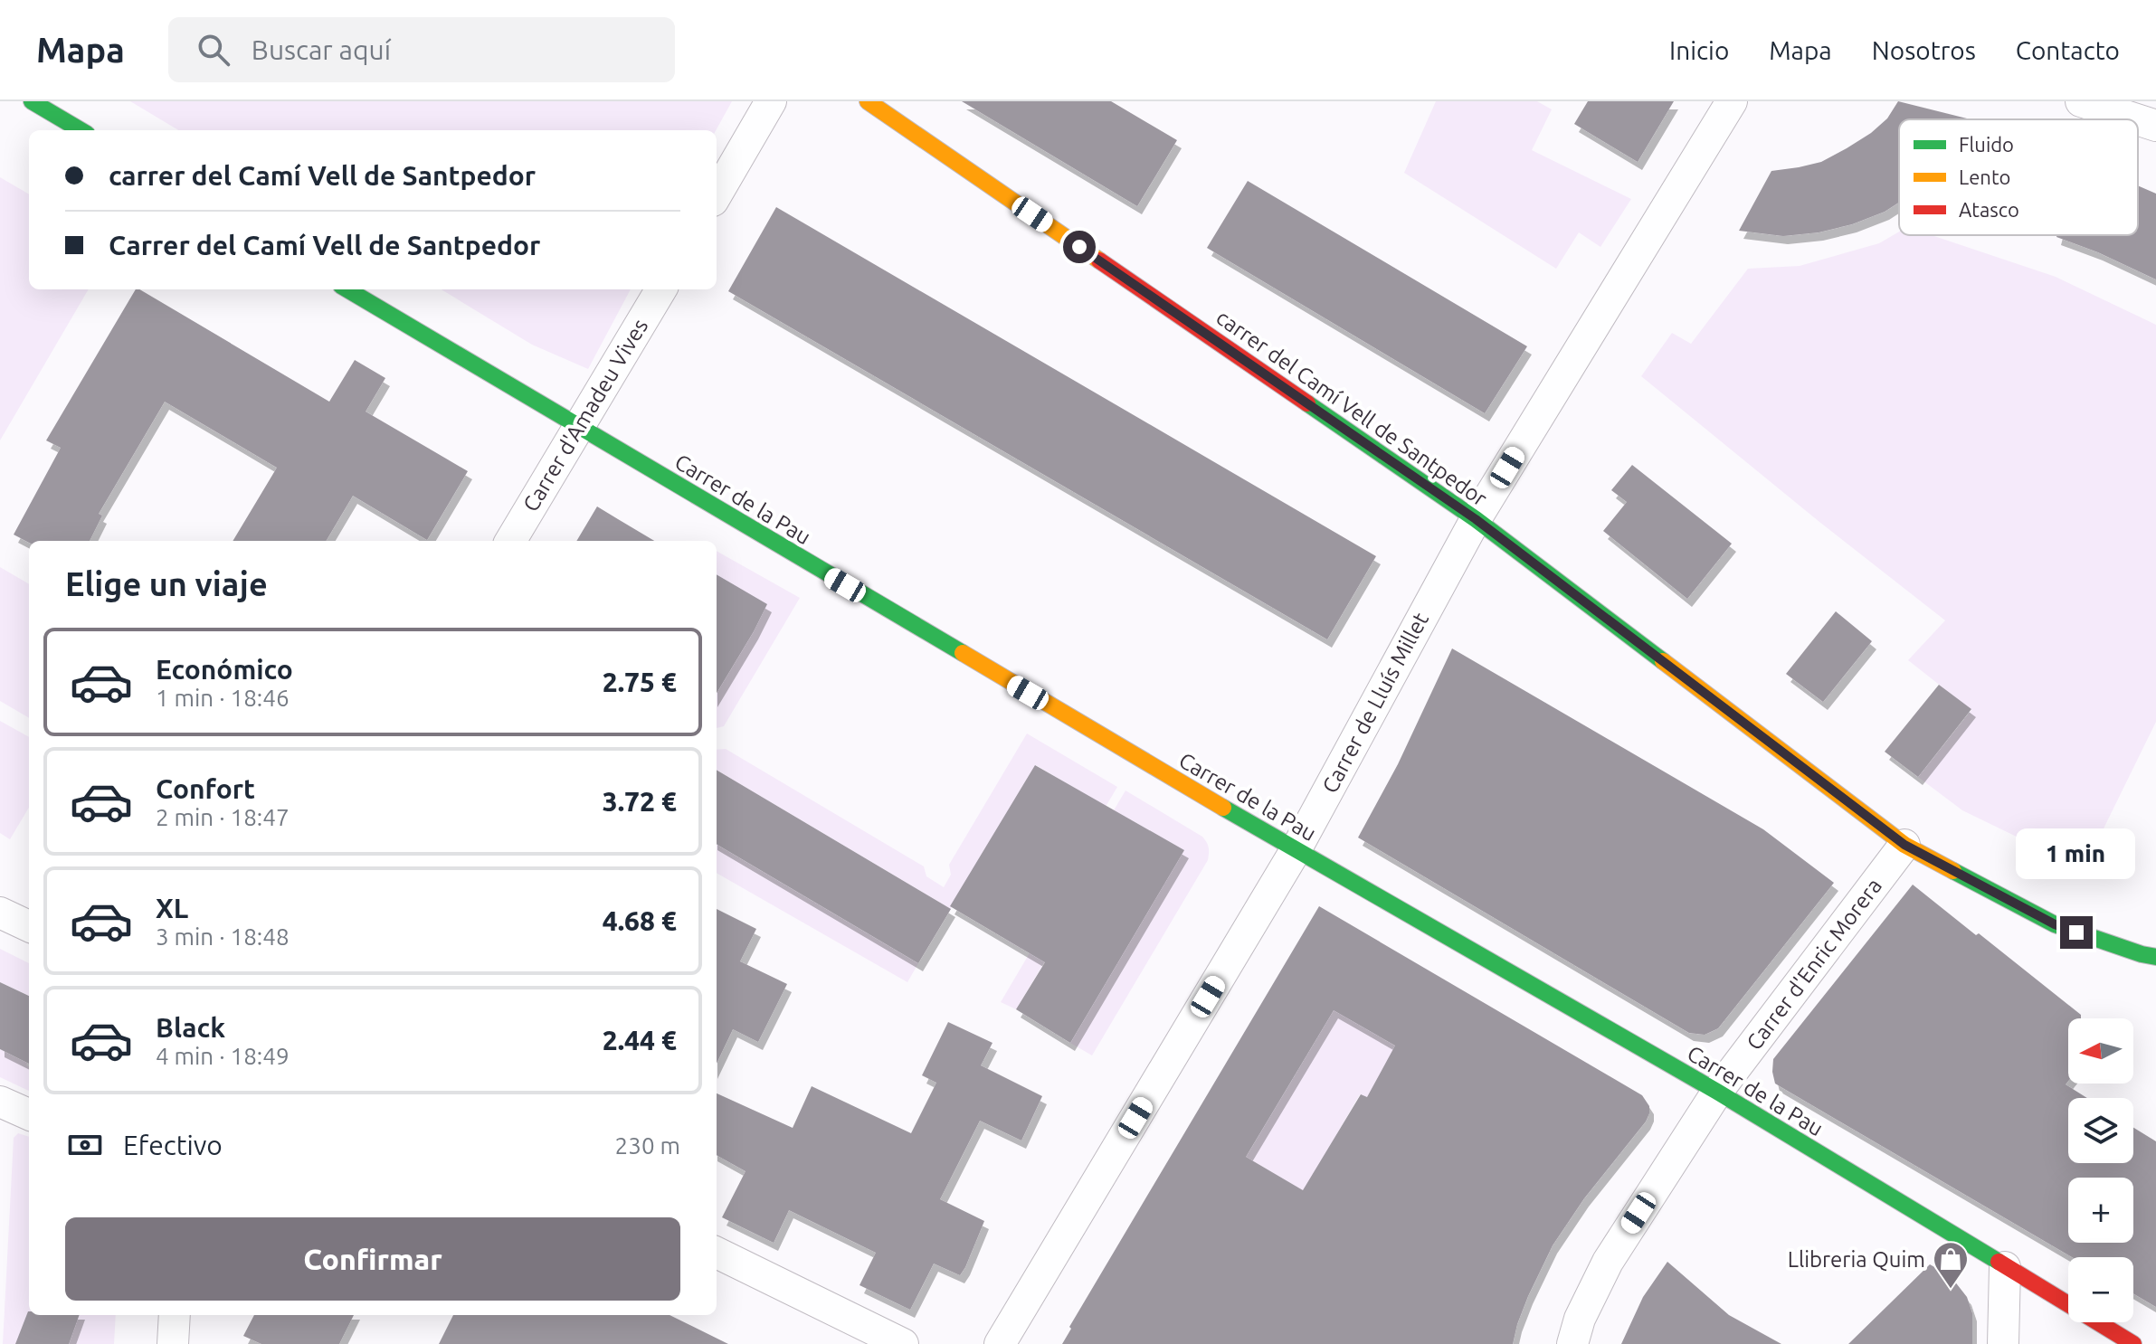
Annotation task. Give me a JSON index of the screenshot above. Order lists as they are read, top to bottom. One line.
{"streets":{"street":["carrer del Camí Vell de Santpedor","Carrer d'Amadeu Vives","Carrer de la Pau","Carrer de Lluís Millet","Carrer d'Enric Morera"]},"crossings":[["carrer del Camí Vell de Santpedor","Carrer de Lluís Millet"],["carrer del Camí Vell de Santpedor","Carrer d'Enric Morera"],["Carrer d'Amadeu Vives","Carrer de la Pau"],["Carrer de la Pau","Carrer de Lluís Millet"],["Carrer de la Pau","Carrer d'Enric Morera"]],"places":{"shop":["Llibreria Quim"]},"legend":["Fluido","Lento","Atasco"],"north":"left","page":{"header":"Mapa","search":"Buscar aquí","nav":["Inicio","Mapa","Nosotros","Contacto"],"banner":["carrer del Camí Vell de Santpedor","Carrer del Camí Vell de Santpedor"],"heading":"Elige un viaje","list":[{"name":"Económico","note":"1 min · 18:46","value":"2.75 €"},{"name":"Confort","note":"2 min · 18:47","value":"3.72 €"},{"name":"XL","note":"3 min · 18:48","value":"4.68 €"},{"name":"Black","note":"4 min · 18:49","value":"2.44 €"}],"bubble":"1 min","map_buttons":["+","−"],"pay":["Efectivo","230 m"],"buttons":"Confirmar"}}
